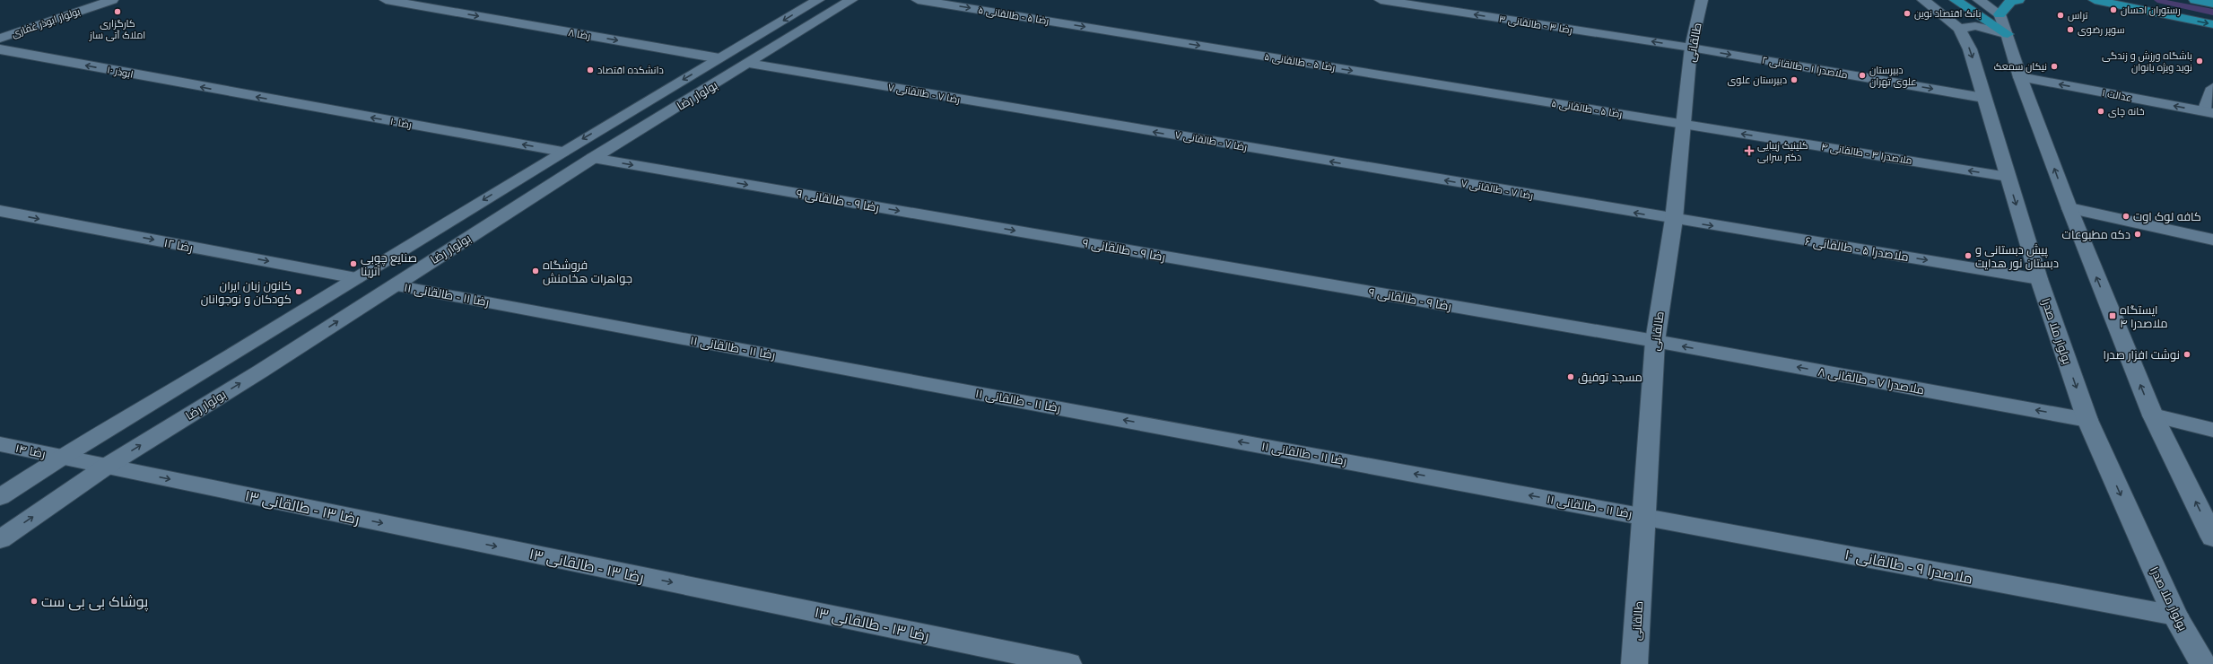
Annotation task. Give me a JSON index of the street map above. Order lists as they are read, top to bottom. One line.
{"streets":{"street":["رضا ۵ - طالقانی ۵","بولوار ابوذر غفاری","رضا ۳ - طالقانی ۳","رضا ۸","طالقانی","ملاصدرا ۱ - طالقانی ۲","ابوذر ۱۰","رضا ۷ - طالقانی ۷","بولوار رضا","عدالت ۱","رضا ۱۰","ملاصدرا ۳ - طالقانی ۴","رضا ۹ - طالقانی ۹","رضا ۱۲","ملاصدرا ۵ - طالقانی ۶","رضا ۱۱ - طالقانی ۱۱","بولوار ملا صدرا","ملاصدرا ۷ - طالقانی ۸","رضا ۱۴","رضا ۱۳ - طالقانی ۱۳","ملاصدرا ۹ - طالقانی ۱۰"]},"crossings":[["رضا ۵ - طالقانی ۵","طالقانی"],["رضا ۵ - طالقانی ۵","ملاصدرا ۳ - طالقانی ۴"],["رضا ۳ - طالقانی ۳","طالقانی"],["رضا ۳ - طالقانی ۳","ملاصدرا ۱ - طالقانی ۲"],["رضا ۸","بولوار رضا"],["طالقانی","ملاصدرا ۱ - طالقانی ۲"],["طالقانی","رضا ۷ - طالقانی ۷"],["طالقانی","ملاصدرا ۳ - طالقانی ۴"],["طالقانی","رضا ۹ - طالقانی ۹"],["طالقانی","ملاصدرا ۵ - طالقانی ۶"],["طالقانی","رضا ۱۱ - طالقانی ۱۱"],["طالقانی","ملاصدرا ۷ - طالقانی ۸"],["طالقانی","ملاصدرا ۹ - طالقانی ۱۰"],["ملاصدرا ۱ - طالقانی ۲","بولوار ملا صدرا"],["ابوذر ۱۰","رضا ۱۰"],["رضا ۷ - طالقانی ۷","بولوار رضا"],["رضا ۷ - طالقانی ۷","ملاصدرا ۵ - طالقانی ۶"],["بولوار رضا","رضا ۱۰"],["بولوار رضا","رضا ۹ - طالقانی ۹"],["بولوار رضا","رضا ۱۲"],["بولوار رضا","رضا ۱۱ - طالقانی ۱۱"],["بولوار رضا","رضا ۱۴"],["بولوار رضا","رضا ۱۳ - طالقانی ۱۳"],["رضا ۱۰","رضا ۹ - طالقانی ۹"],["ملاصدرا ۳ - طالقانی ۴","بولوار ملا صدرا"],["رضا ۹ - طالقانی ۹","ملاصدرا ۷ - طالقانی ۸"],["ملاصدرا ۵ - طالقانی ۶","بولوار ملا صدرا"],["رضا ۱۱ - طالقانی ۱۱","ملاصدرا ۹ - طالقانی ۱۰"],["بولوار ملا صدرا","ملاصدرا ۷ - طالقانی ۸"],["بولوار ملا صدرا","ملاصدرا ۹ - طالقانی ۱۰"],["رضا ۱۴","رضا ۱۳ - طالقانی ۱۳"]],"one_way":["رضا ۵ - طالقانی ۵","رضا ۳ - طالقانی ۳","رضا ۸","ملاصدرا ۱ - طالقانی ۲","ابوذر ۱۰","رضا ۷ - طالقانی ۷","رضا ۱۰","ملاصدرا ۳ - طالقانی ۴","رضا ۹ - طالقانی ۹","رضا ۱۲","ملاصدرا ۵ - طالقانی ۶","رضا ۱۱ - طالقانی ۱۱","ملاصدرا ۷ - طالقانی ۸","رضا ۱۳ - طالقانی ۱۳"],"places":{"other":["رستوران احسان","کارگزاری املاک آتی ساز","بانک اقتصاد نوین","تراس","سوپر رضوی","باشگاه ورزش و زندگی نوید ویژه بانوان","نیکان سمعک","دانشکده اقتصاد","دبیرستان علوی تهران","دبیرستان علوی","خانه چای","کافه لوک اوت","دکه مطبوعات","پیش دبستانی و دبستان نور هدایت","صنایع چوبی آترینا","فروشگاه جواهرات هخامنش","کانون زبان ایران کودکان و نوجوانان","نوشت افزار صدرا","مسجد توفیق","پوشاک بی بی ست"],"health":["کلینیک زیبایی دکتر سرابی"],"transit":["ایستگاه ملاصدرا ۴"]}}
